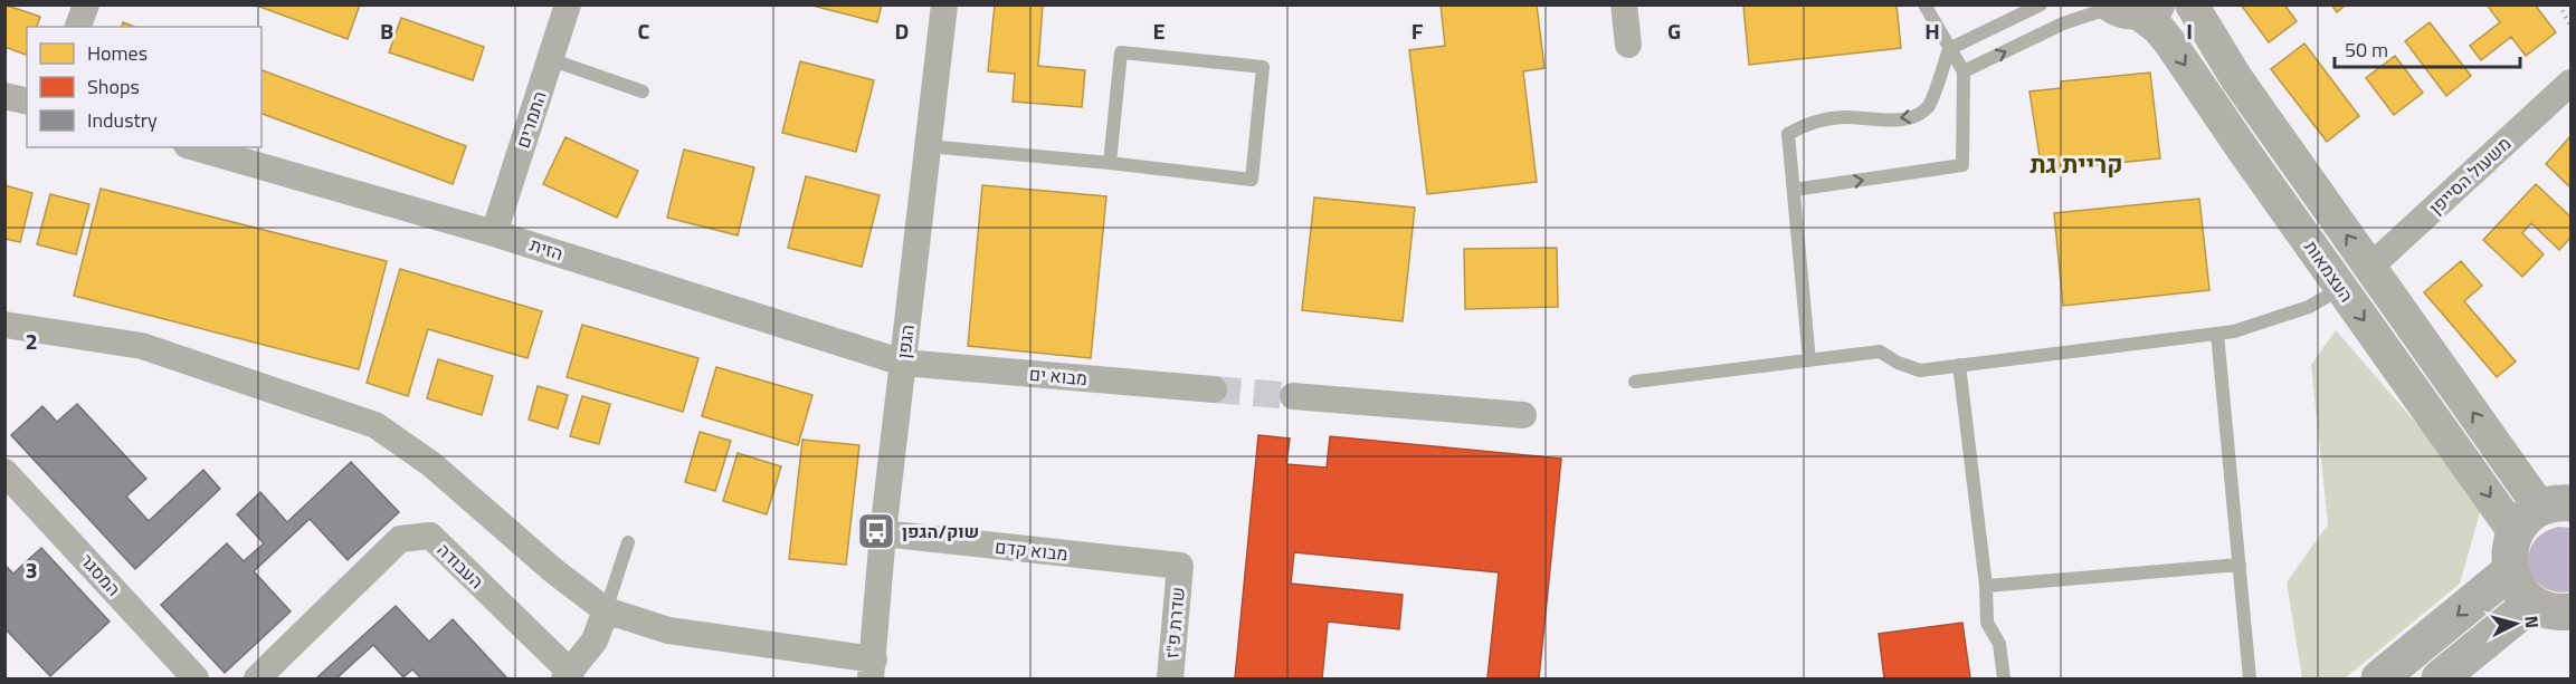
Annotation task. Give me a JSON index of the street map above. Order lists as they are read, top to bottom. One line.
{"streets":{"street":["התמרים","משעול הסייפן","הזית","העצמאות","הגפן","מבוא ים","מבוא קדם","העבודה","המסגר","שדרת פ\"ז"]},"crossings":[["התמרים","הזית"],["משעול הסייפן","העצמאות"],["הזית","הגפן"],["הזית","מבוא ים"],["הגפן","מבוא ים"],["הגפן","מבוא קדם"],["מבוא קדם","שדרת פ\"ז"]],"districts":["קריית גת"],"places":{"bus stop":["שוק/הגפן"]},"legend":["Homes","Shops","Industry"],"scale_bar":"50 m","north":"right","grid":{"columns":["B","C","D","E","F","G","H","I"],"rows":["2","3"]}}
